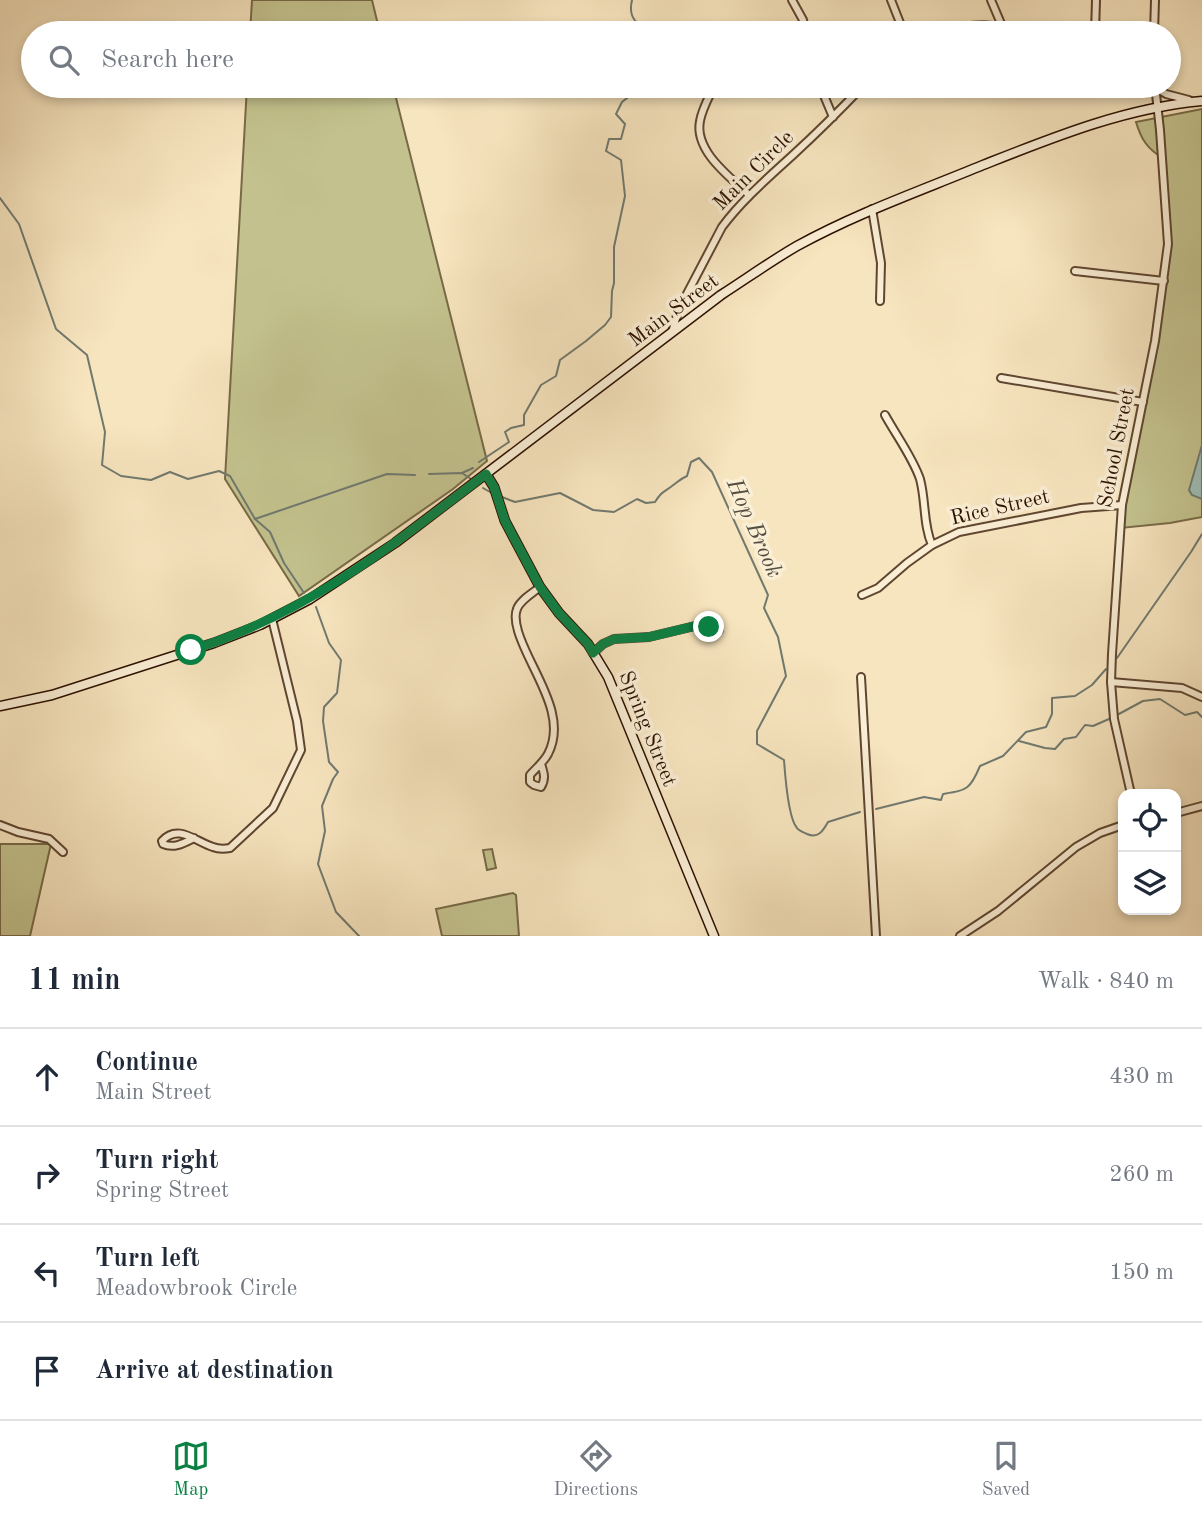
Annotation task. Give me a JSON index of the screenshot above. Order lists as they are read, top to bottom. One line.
{"streets":{"main road":["Main Street","Spring Street"],"street":["Main Circle","School Street","Rice Street"]},"crossings":[["Main Circle","Main Street"],["Main Street","School Street"],["Main Street","Spring Street"],["School Street","Rice Street"]],"water":["Hop Brook"],"page":{"search":"Search here","heading":["11 min","Walk · 840 m"],"list":[["Continue","Main Street","430 m"],["Turn right","Spring Street","260 m"],["Turn left","Meadowbrook Circle","150 m"],"Arrive at destination"],"nav":["Map","Directions","Saved"]}}
